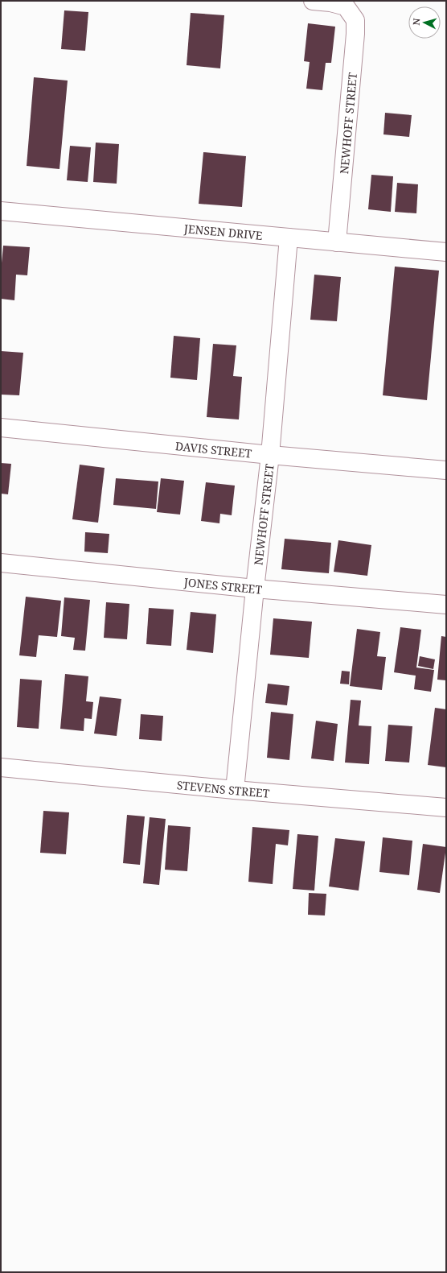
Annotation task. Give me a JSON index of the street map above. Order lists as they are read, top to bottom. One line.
{"streets":{"street":["NEWHOFF STREET","JENSEN DRIVE","DAVIS STREET","JONES STREET","STEVENS STREET"]},"crossings":[["NEWHOFF STREET","JENSEN DRIVE"],["NEWHOFF STREET","DAVIS STREET"],["NEWHOFF STREET","JONES STREET"],["NEWHOFF STREET","STEVENS STREET"]],"north":"left"}
